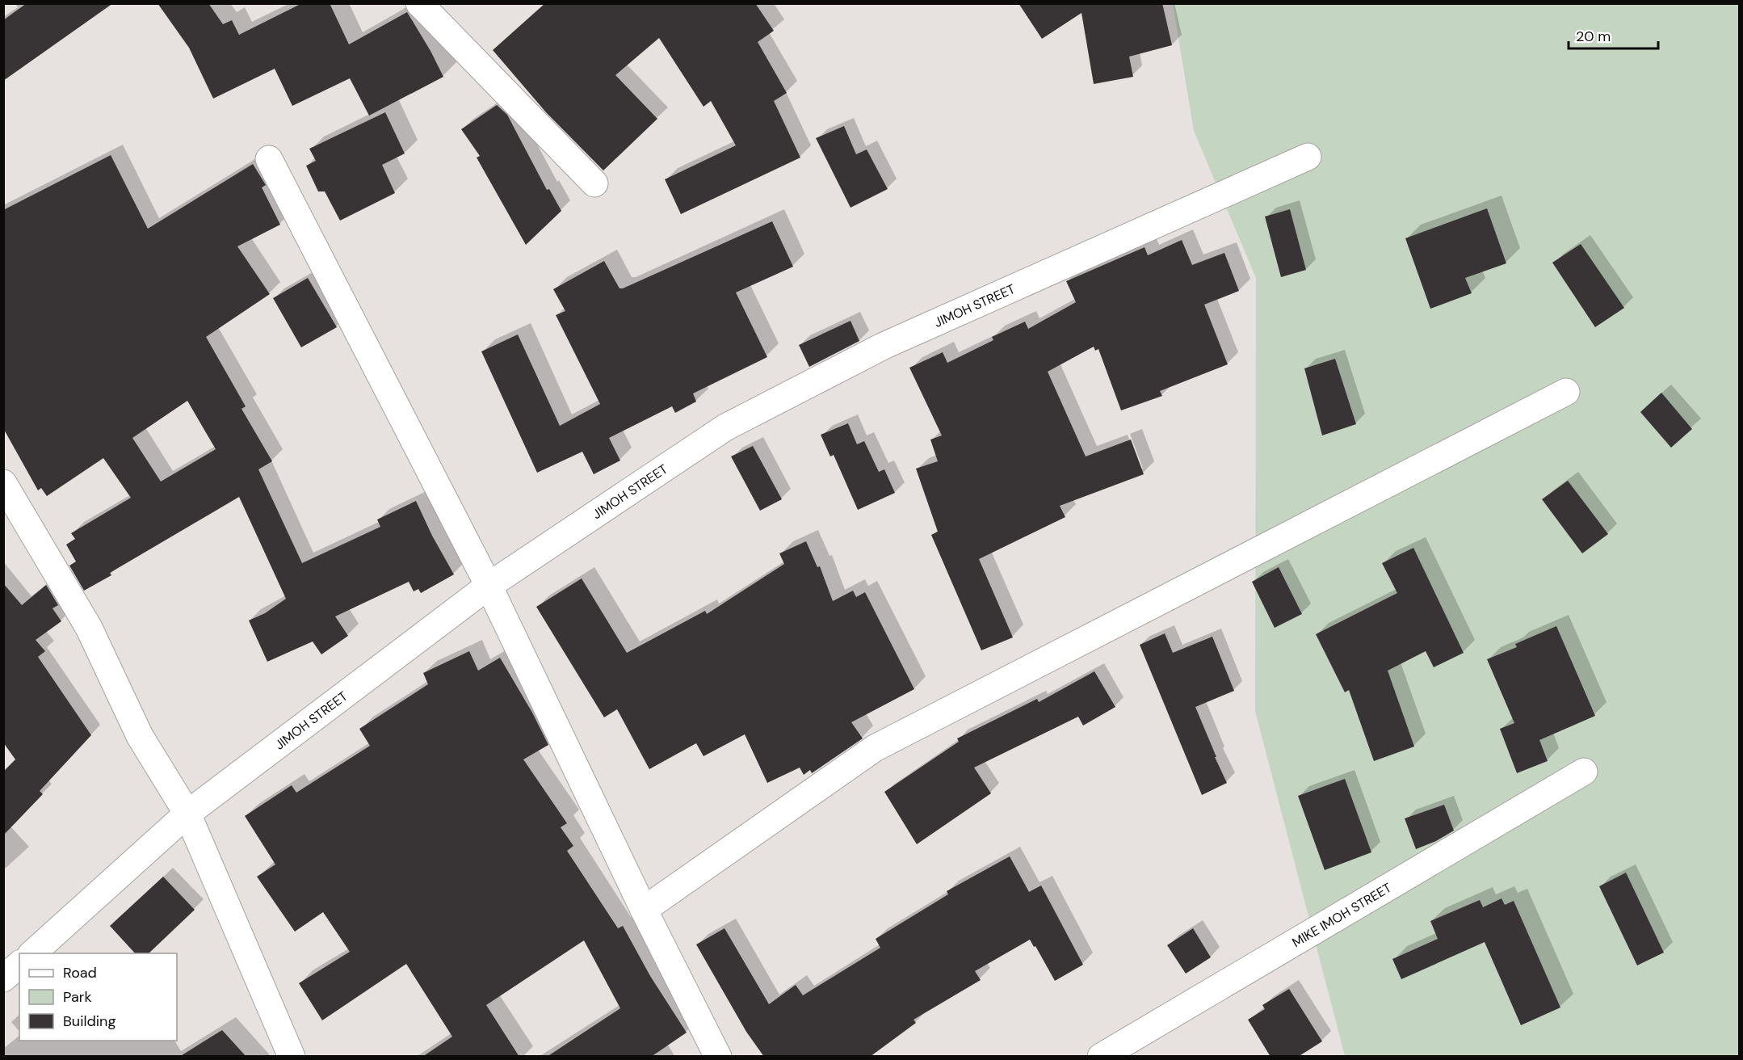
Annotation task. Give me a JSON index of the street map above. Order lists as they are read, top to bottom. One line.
{"streets":{"street":["JIMOH STREET","MIKE IMOH STREET"]},"legend":["Road","Park","Building"],"scale_bar":"20 m"}
